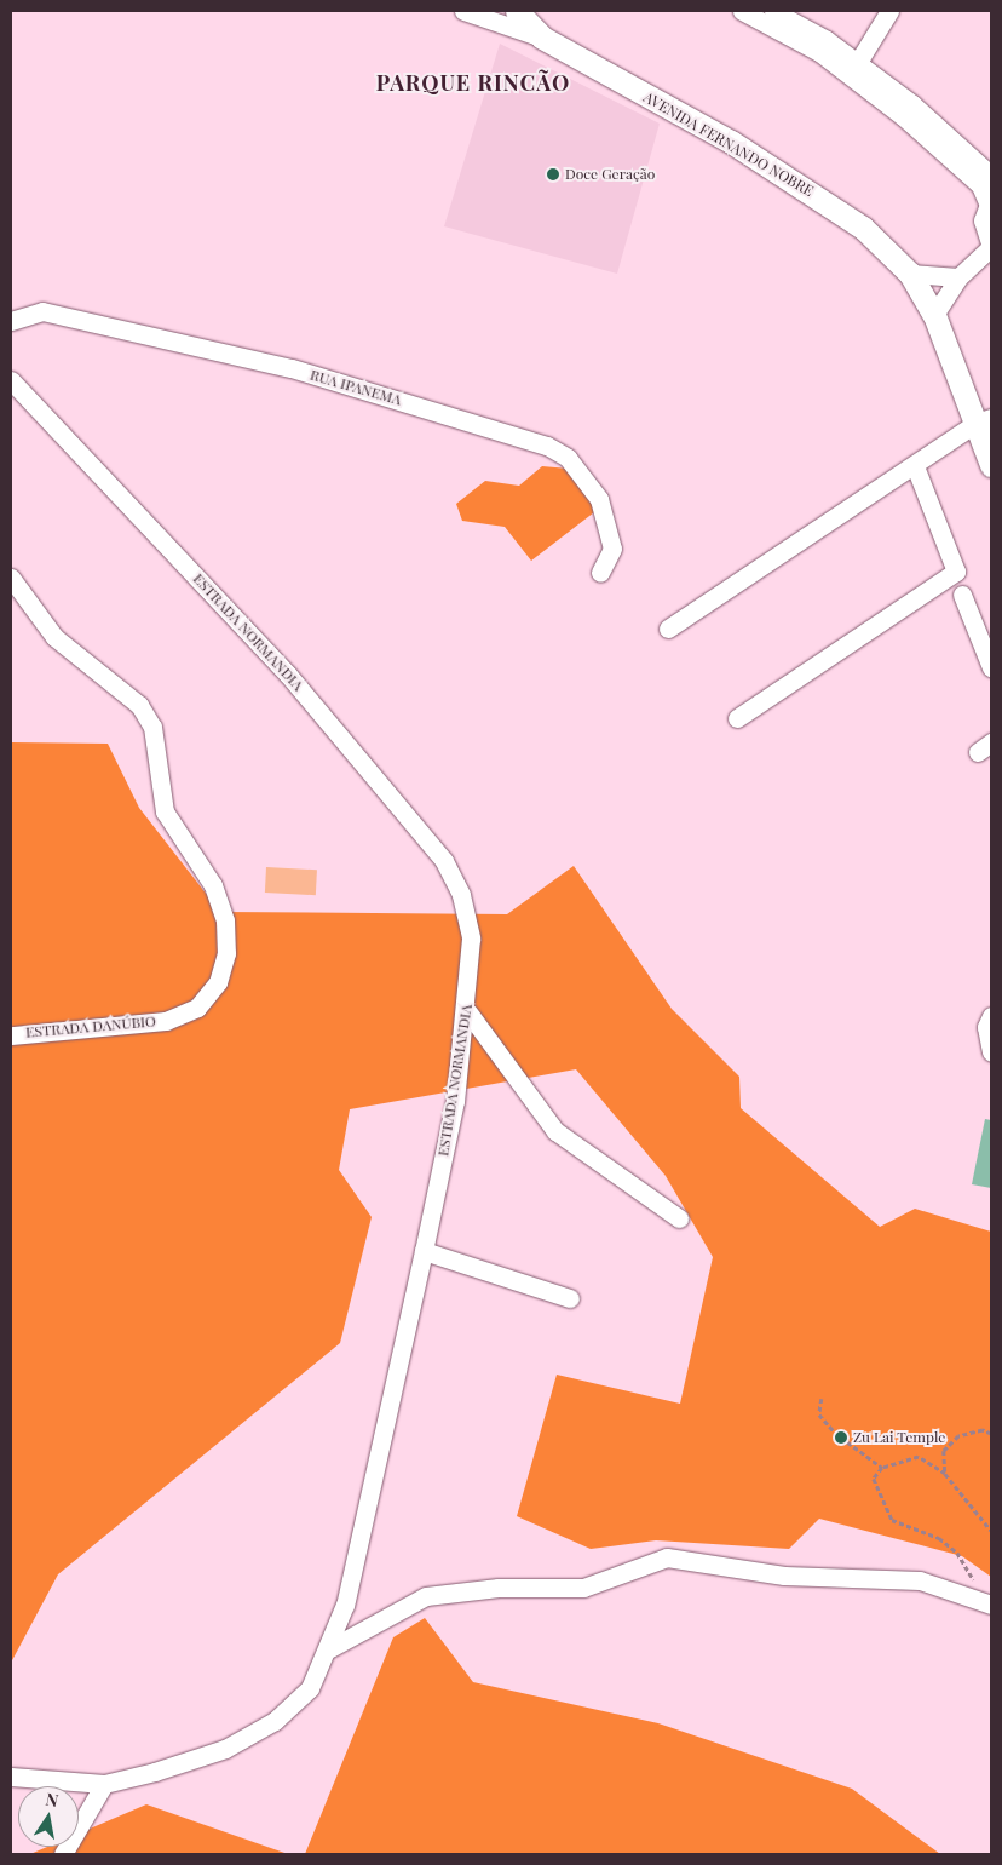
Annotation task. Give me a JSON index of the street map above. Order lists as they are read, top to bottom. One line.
{"streets":{"main road":["AVENIDA FERNANDO NOBRE"],"street":["RUA IPANEMA","ESTRADA NORMANDIA","ESTRADA DANÚBIO"]},"districts":["PARQUE RINCÃO"],"places":["Doce Geração","Zu Lai Temple"],"north":"top"}
